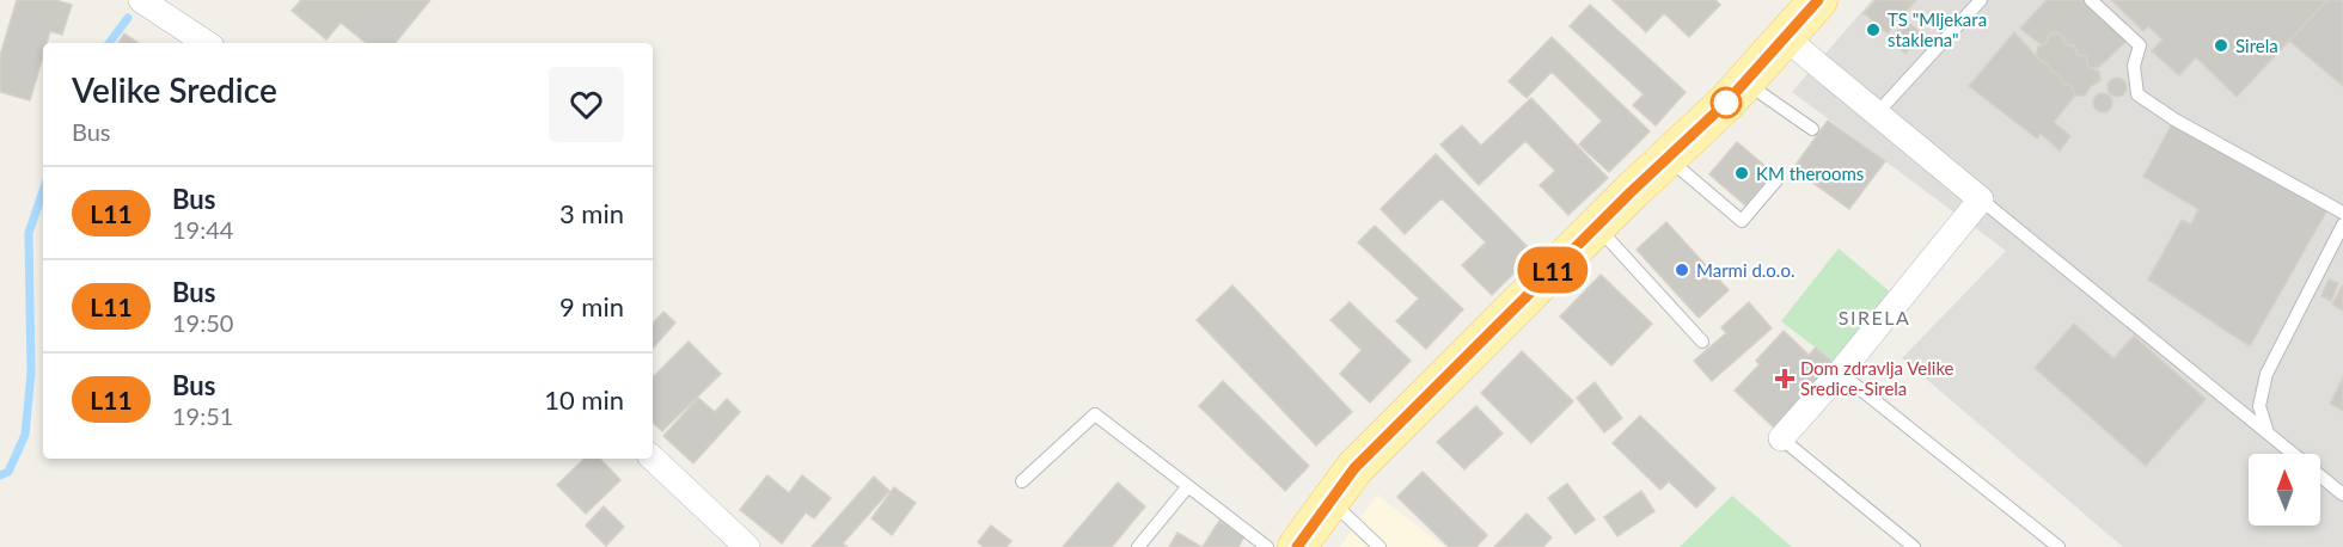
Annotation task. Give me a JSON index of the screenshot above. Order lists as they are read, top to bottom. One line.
{"districts":["SIRELA"],"places":{"other":["TS \"Mljekara staklena\"","Sirela","KM therooms","Marmi d.o.o."],"health":["Dom zdravlja Velike Sredice-Sirela"]},"lines":["bus line L11"],"north":"top","page":{"on_map":"L11","heading":["Velike Sredice","Bus"],"list":[{"mark":"L11","name":"Bus","note":"19:44","value":"3 min"},{"mark":"L11","name":"Bus","note":"19:50","value":"9 min"},{"mark":"L11","name":"Bus","note":"19:51","value":"10 min"}]}}
